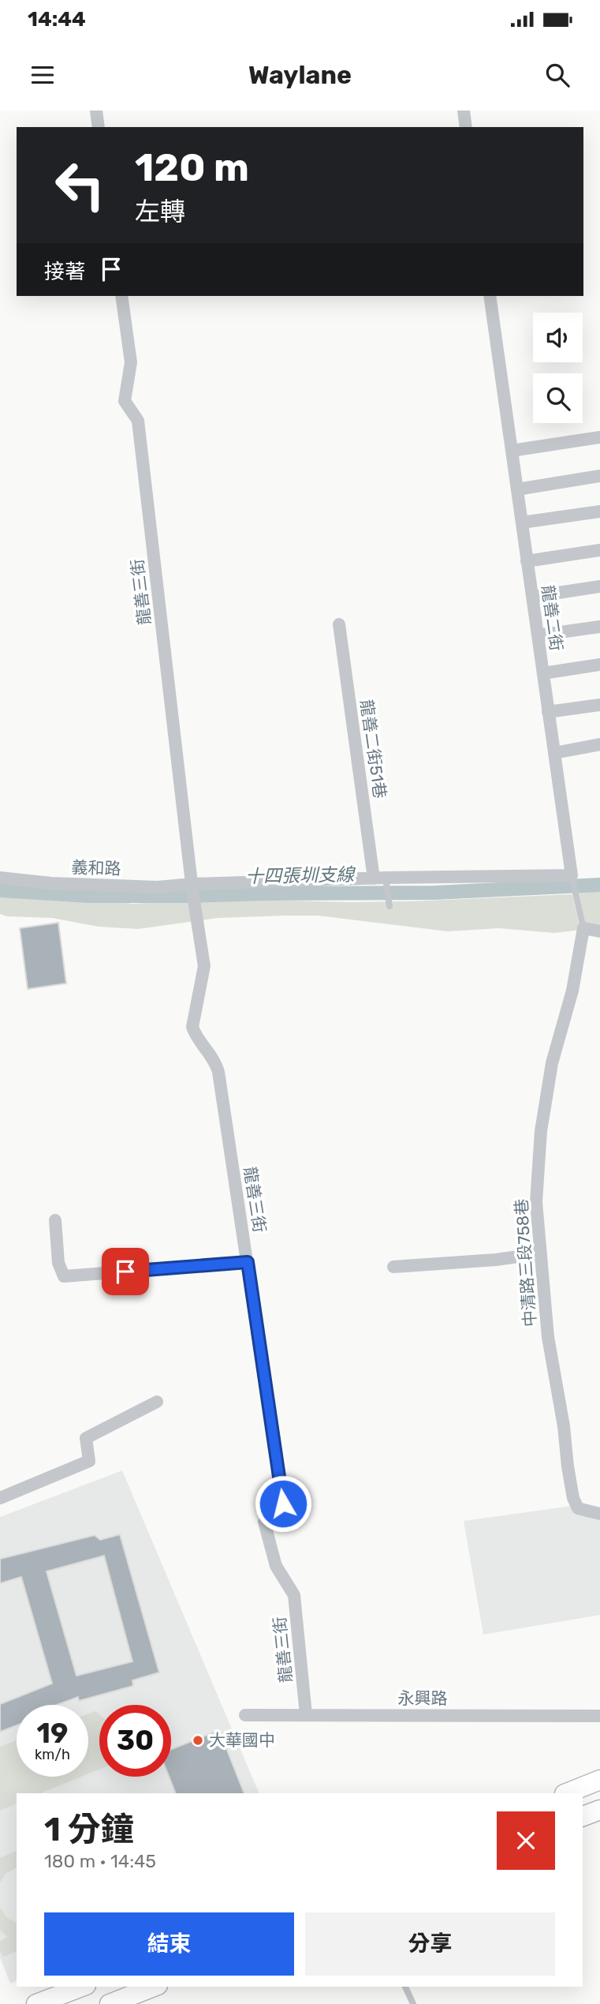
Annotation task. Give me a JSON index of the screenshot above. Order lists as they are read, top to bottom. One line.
{"streets":{"street":["龍善三街","龍善二街","龍善二街51巷","義和路","中清路三段758巷","永興路"]},"crossings":[["龍善三街","義和路"],["龍善三街","永興路"],["龍善二街","中清路三段758巷"]],"water":["十四張圳支線"],"places":["大華國中"],"page":{"status":"14:44","header":"Waylane","turn":["120 m","左轉"],"then":"接著","speed":"19 km/h","limit":"30","heading":["1 分鐘","180 m · 14:45"],"buttons":["結束","分享"]}}
